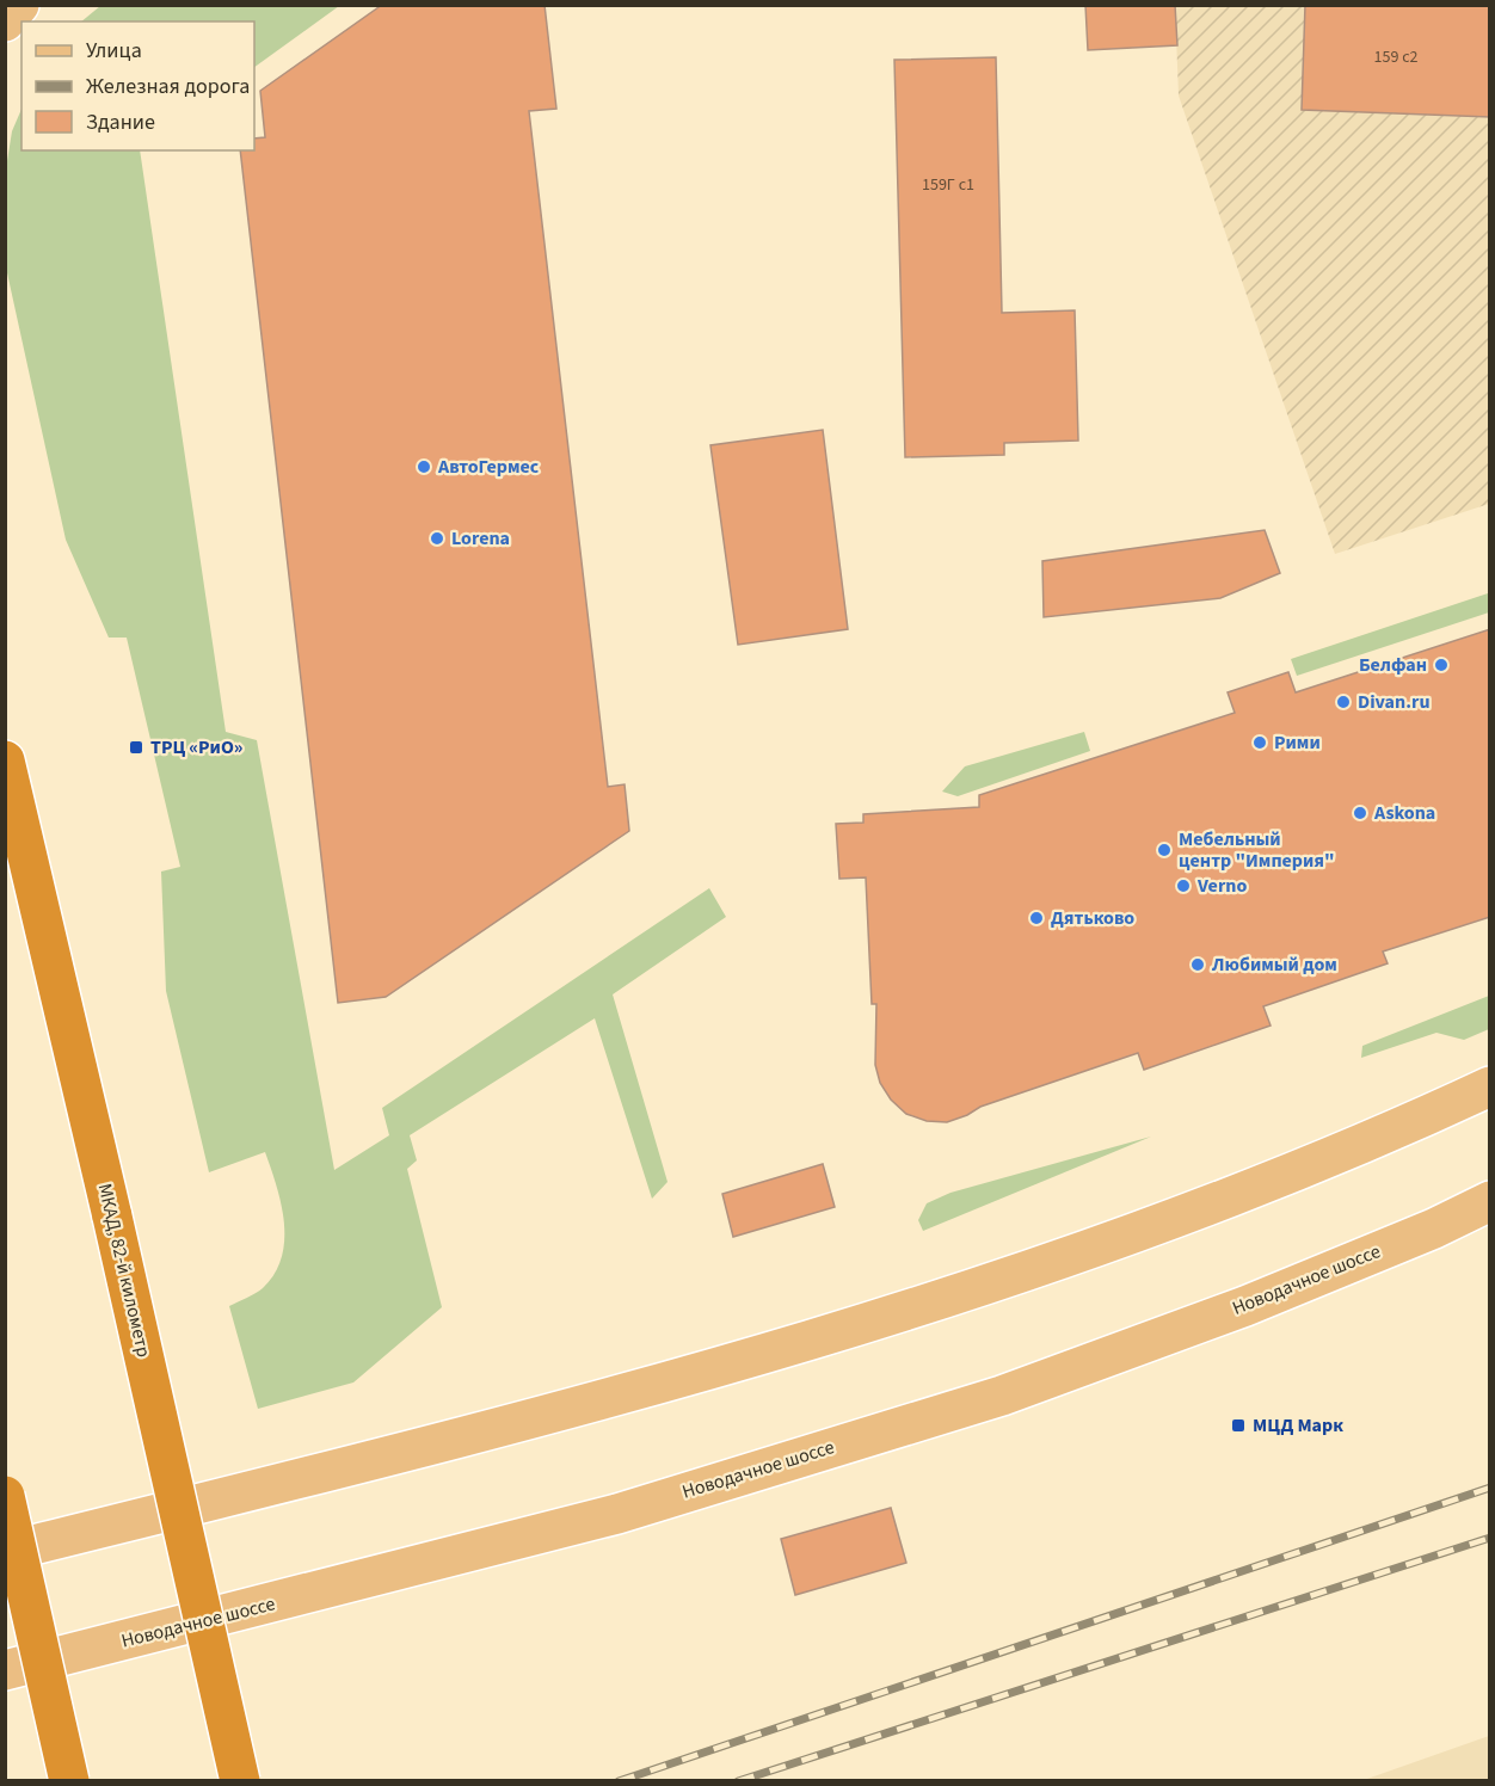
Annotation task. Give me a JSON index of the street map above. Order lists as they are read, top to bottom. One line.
{"streets":{"highway":["МКАД, 82-й километр"],"main road":["Новодачное шоссе"]},"places":{"other":["АвтоГермес","Lorena","Белфан","Divan.ru","Рими","Askona","Мебельный центр \"Империя\"","Verno","Дятьково","Любимый дом"],"transit":["ТРЦ «РиО»","МЦД Марк"]},"house_numbers":["159 с2","159Г с1"],"legend":["Улица","Железная дорога","Здание"]}
